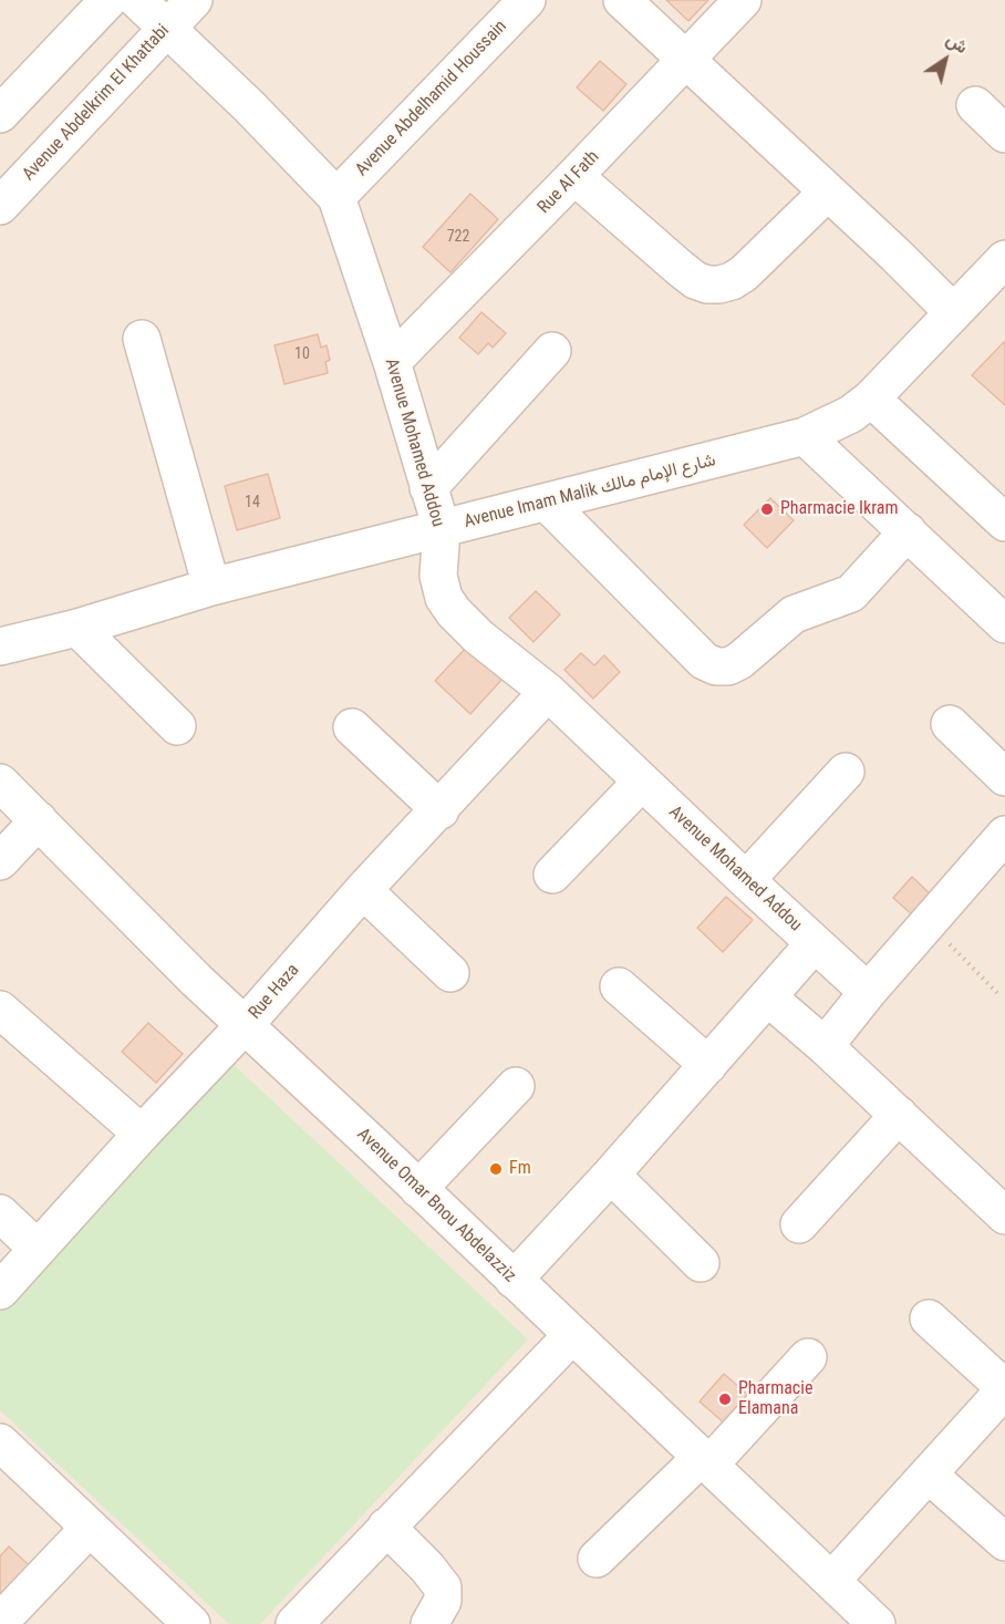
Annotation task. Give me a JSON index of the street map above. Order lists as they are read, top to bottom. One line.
{"streets":{"street":["Avenue Abdelhamid Houssain","Avenue Abdelkrim El Khattabi","Rue Al Fath","Avenue Mohamed Addou","Avenue Imam Malik شارع الإمام مالك","Rue Haza","Avenue Omar Bnou Abdelazziz"]},"crossings":[["Avenue Abdelhamid Houssain","Avenue Mohamed Addou"],["Avenue Abdelkrim El Khattabi","Avenue Mohamed Addou"],["Rue Al Fath","Avenue Mohamed Addou"],["Avenue Mohamed Addou","Avenue Imam Malik شارع الإمام مالك"],["Avenue Mohamed Addou","Rue Haza"],["Rue Haza","Avenue Omar Bnou Abdelazziz"]],"places":["Pharmacie Ikram","Fm","Pharmacie Elamana"],"house_numbers":["722","10","14"],"north":"top right"}
